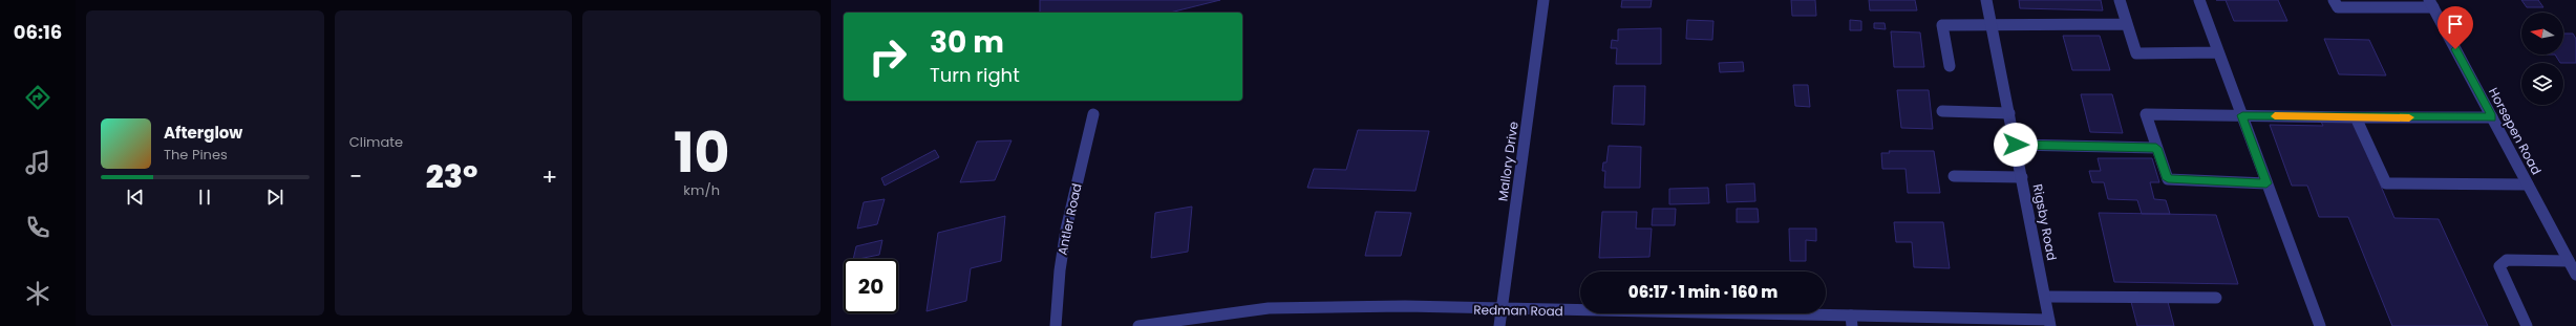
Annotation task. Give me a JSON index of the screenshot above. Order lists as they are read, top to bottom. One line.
{"streets":{"street":["Horsepen Road","Mallory Drive","Antler Road","Rigsby Road","Redman Road"]},"crossings":[["Mallory Drive","Redman Road"],["Rigsby Road","Redman Road"]],"north":"left","page":{"tabs":"06:16","tile":["Climate",["10","km/h"]],"turn":["30 m","Turn right"],"song":["Afterglow","The Pines"],"heat":["−","23°","+"],"limit":"20","trip":"06:17 · 1 min · 160 m"}}
